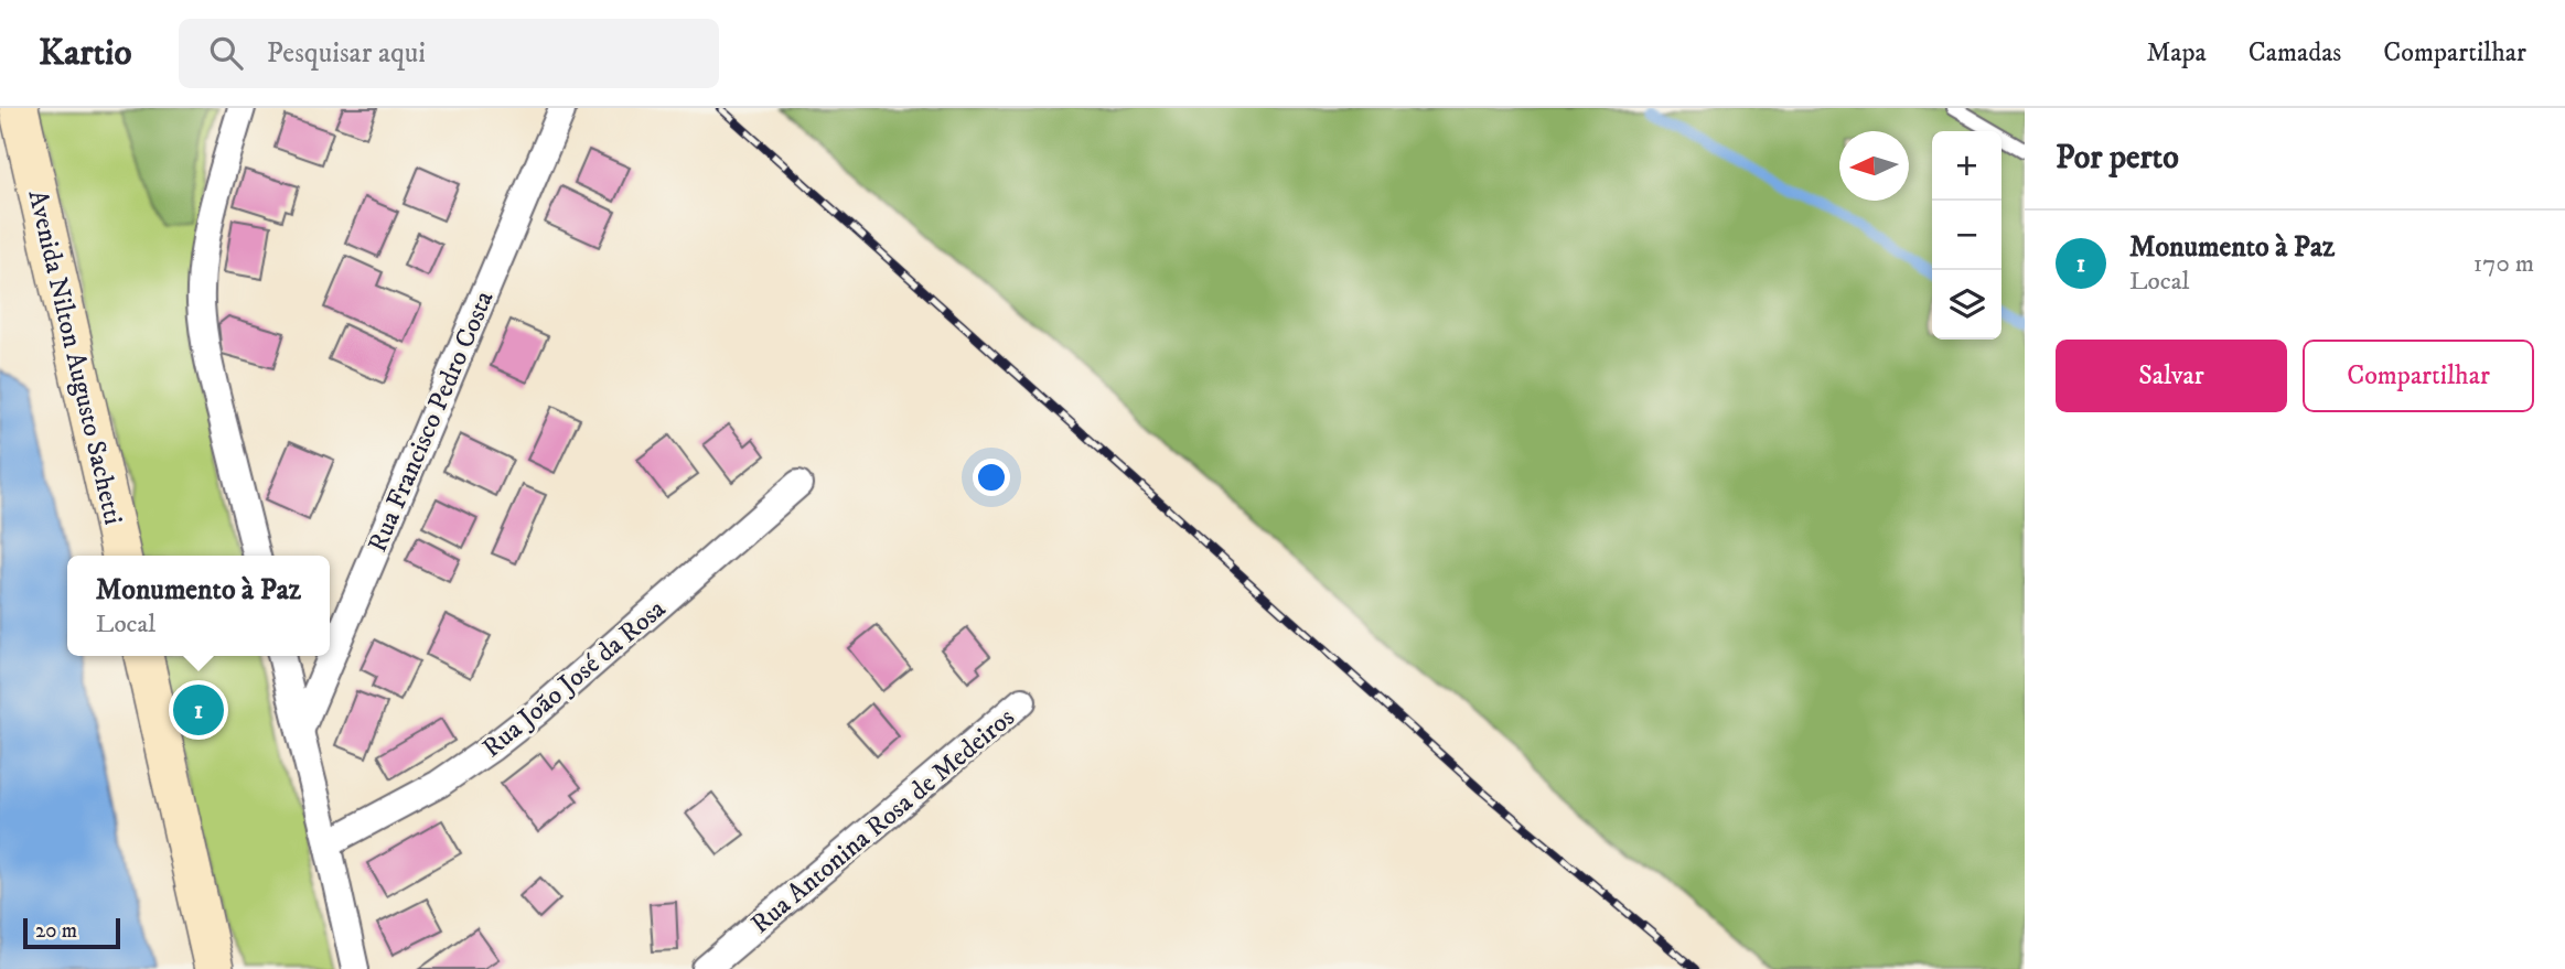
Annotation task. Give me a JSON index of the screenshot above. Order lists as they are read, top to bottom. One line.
{"streets":{"main road":["Avenida Nilton Augusto Sachetti"],"street":["Rua Francisco Pedro Costa","Rua João José da Rosa","Rua Antonina Rosa de Medeiros"]},"scale_bar":"20 m","north":"left","page":{"header":"Kartio","search":"Pesquisar aqui","nav":["Mapa","Camadas","Compartilhar"],"heading":"Por perto","map_buttons":["+","−"],"list":[{"mark":"1","name":"Monumento à Paz","note":"Local","value":"170 m"}],"buttons":["Salvar","Compartilhar"],"popup":["Monumento à Paz","Local"],"pins":"1","scale":"20 m"}}
